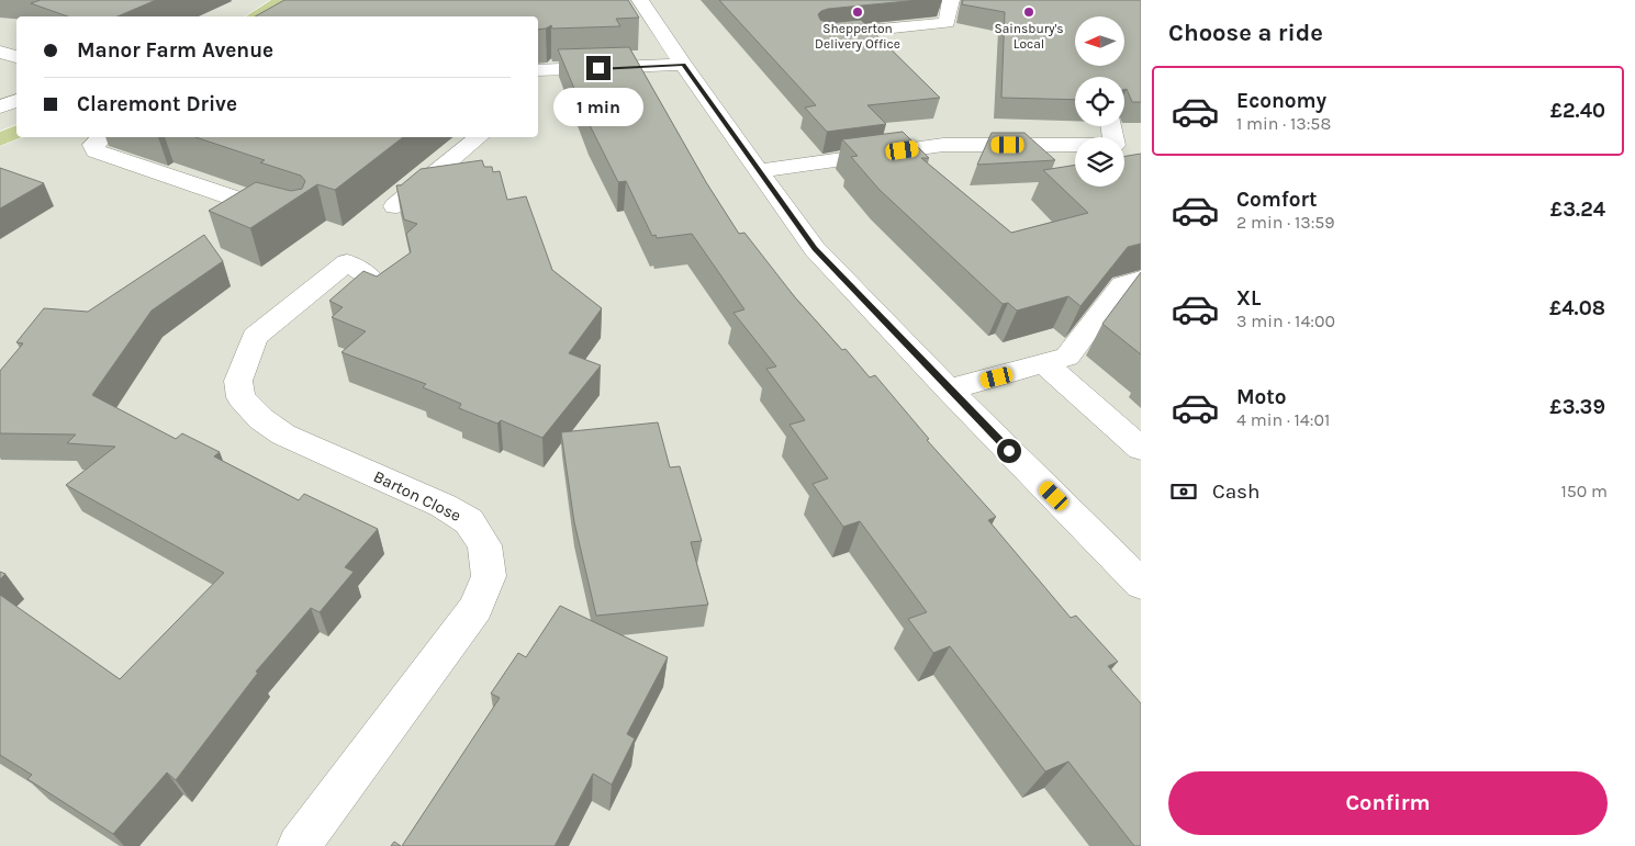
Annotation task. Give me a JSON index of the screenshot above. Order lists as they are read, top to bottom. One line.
{"streets":{"street":["Barton Close"]},"places":["Shepperton Delivery Office","Sainsbury's Local"],"north":"left","page":{"heading":"Choose a ride","banner":["Manor Farm Avenue","Claremont Drive"],"list":[{"name":"Economy","note":"1 min · 13:58","value":"£2.40"},{"name":"Comfort","note":"2 min · 13:59","value":"£3.24"},{"name":"XL","note":"3 min · 14:00","value":"£4.08"},{"name":"Moto","note":"4 min · 14:01","value":"£3.39"}],"bubble":"1 min","pay":["Cash","150 m"],"buttons":"Confirm"}}
